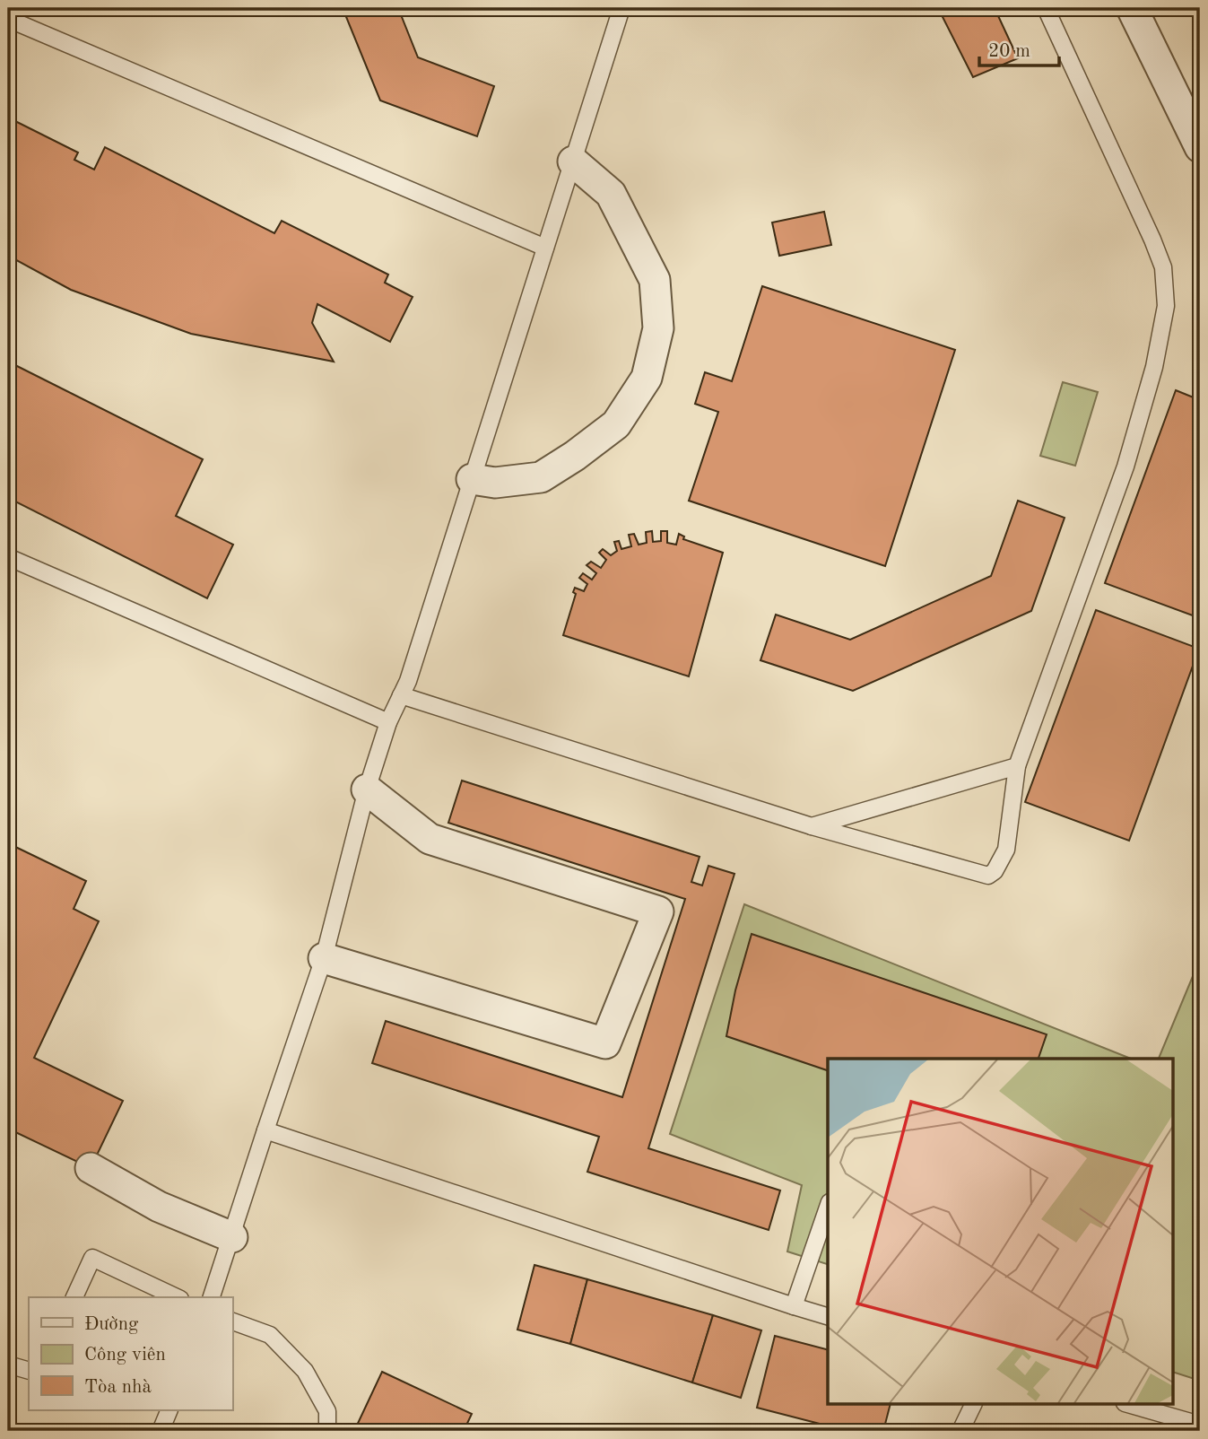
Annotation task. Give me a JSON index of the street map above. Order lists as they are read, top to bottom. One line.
{"legend":["Đường","Công viên","Tòa nhà"],"scale_bar":"20 m"}
